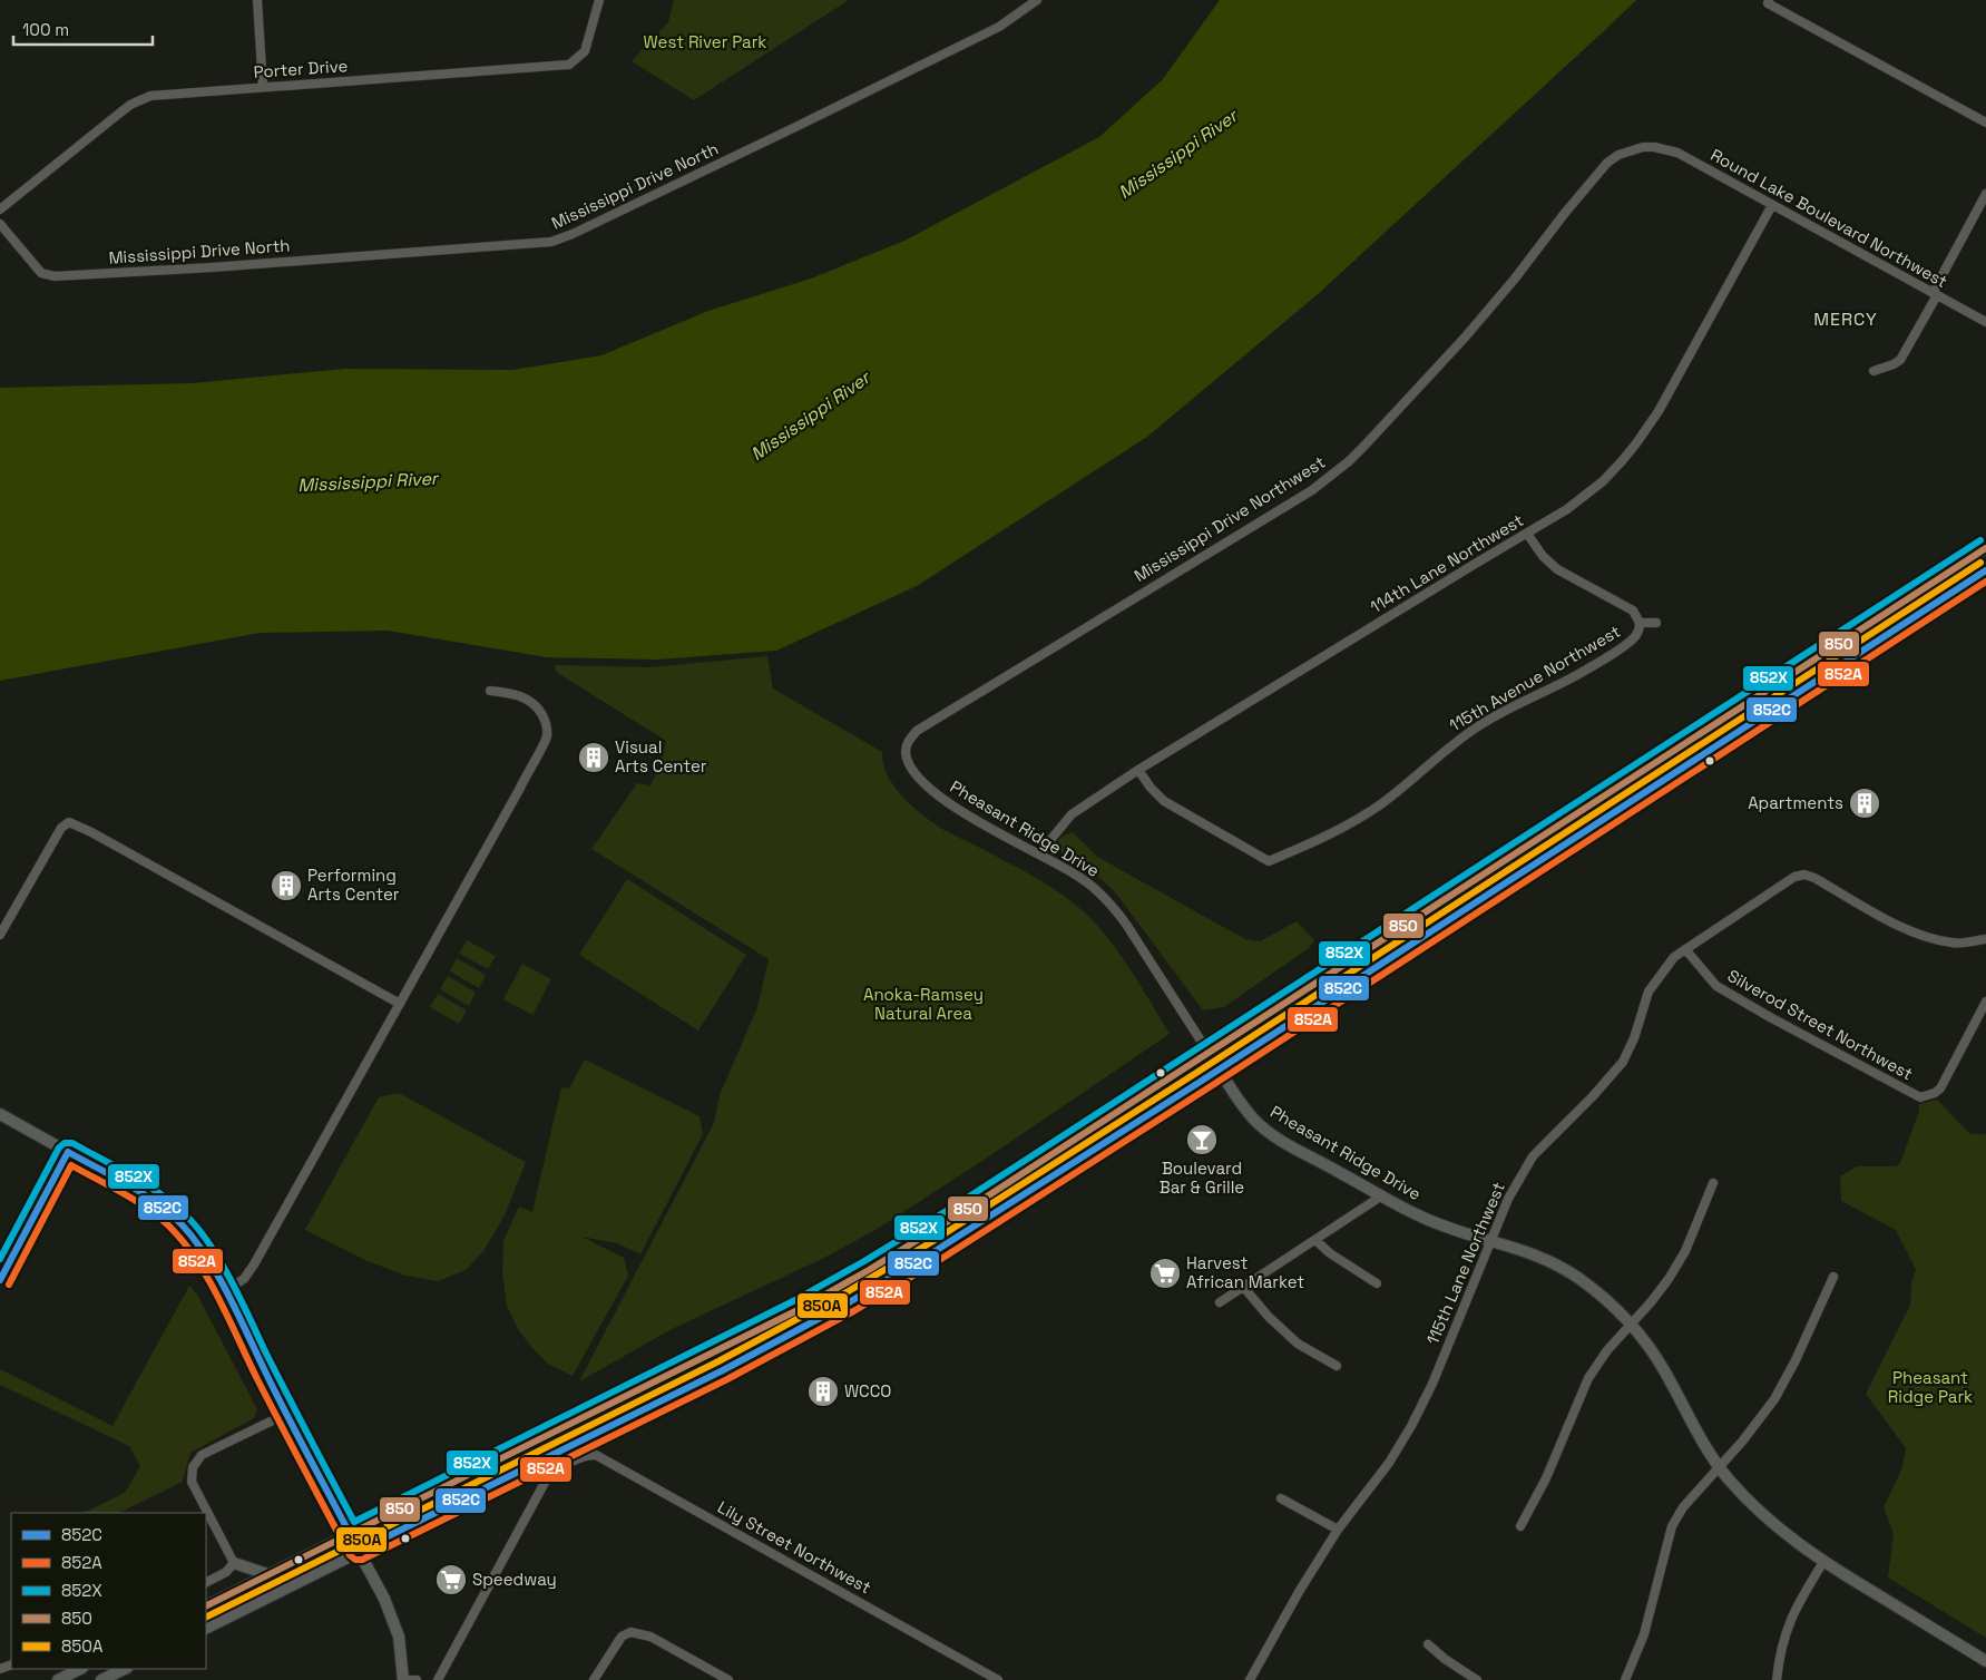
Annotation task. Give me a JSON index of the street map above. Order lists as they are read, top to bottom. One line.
{"streets":{"main road":["Pheasant Ridge Drive"],"street":["Porter Drive","Mississippi Drive North","Round Lake Boulevard Northwest","Mississippi Drive Northwest","114th Lane Northwest","115th Avenue Northwest","Silverod Street Northwest","115th Lane Northwest","Lily Street Northwest"]},"crossings":[["Round Lake Boulevard Northwest","Mississippi Drive Northwest"],["Round Lake Boulevard Northwest","114th Lane Northwest"],["Mississippi Drive Northwest","Pheasant Ridge Drive"],["114th Lane Northwest","115th Avenue Northwest"],["114th Lane Northwest","Pheasant Ridge Drive"],["Pheasant Ridge Drive","115th Lane Northwest"],["Silverod Street Northwest","115th Lane Northwest"]],"districts":["MERCY"],"water":["Mississippi River"],"parks":["West River Park","Anoka-Ramsey Natural Area","Pheasant Ridge Park"],"places":{"building":["Visual Arts Center","Apartments","Performing Arts Center","WCCO"],"bar":["Boulevard Bar & Grille"],"supermarket":["Harvest African Market","Speedway"]},"lines":["transit line 852X","transit line 850","transit line 850A","transit line 852C","transit line 852A"],"legend":["852C","852A","852X","850","850A"],"scale_bar":"100 m"}
